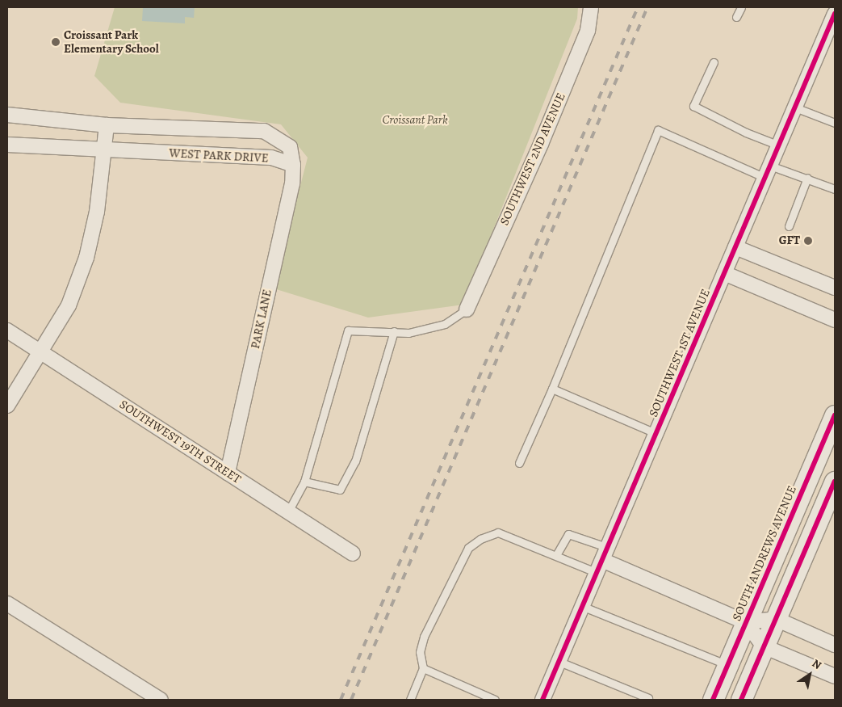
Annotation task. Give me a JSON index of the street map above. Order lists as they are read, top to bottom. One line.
{"streets":{"main road":["SOUTH ANDREWS AVENUE"],"street":["WEST PARK DRIVE","SOUTHWEST 2ND AVENUE","PARK LANE","SOUTHWEST 1ST AVENUE","SOUTHWEST 19TH STREET"]},"crossings":[["WEST PARK DRIVE","PARK LANE"],["PARK LANE","SOUTHWEST 19TH STREET"]],"parks":["Croissant Park"],"places":["Croissant Park Elementary School","GFT"],"north":"top right"}
